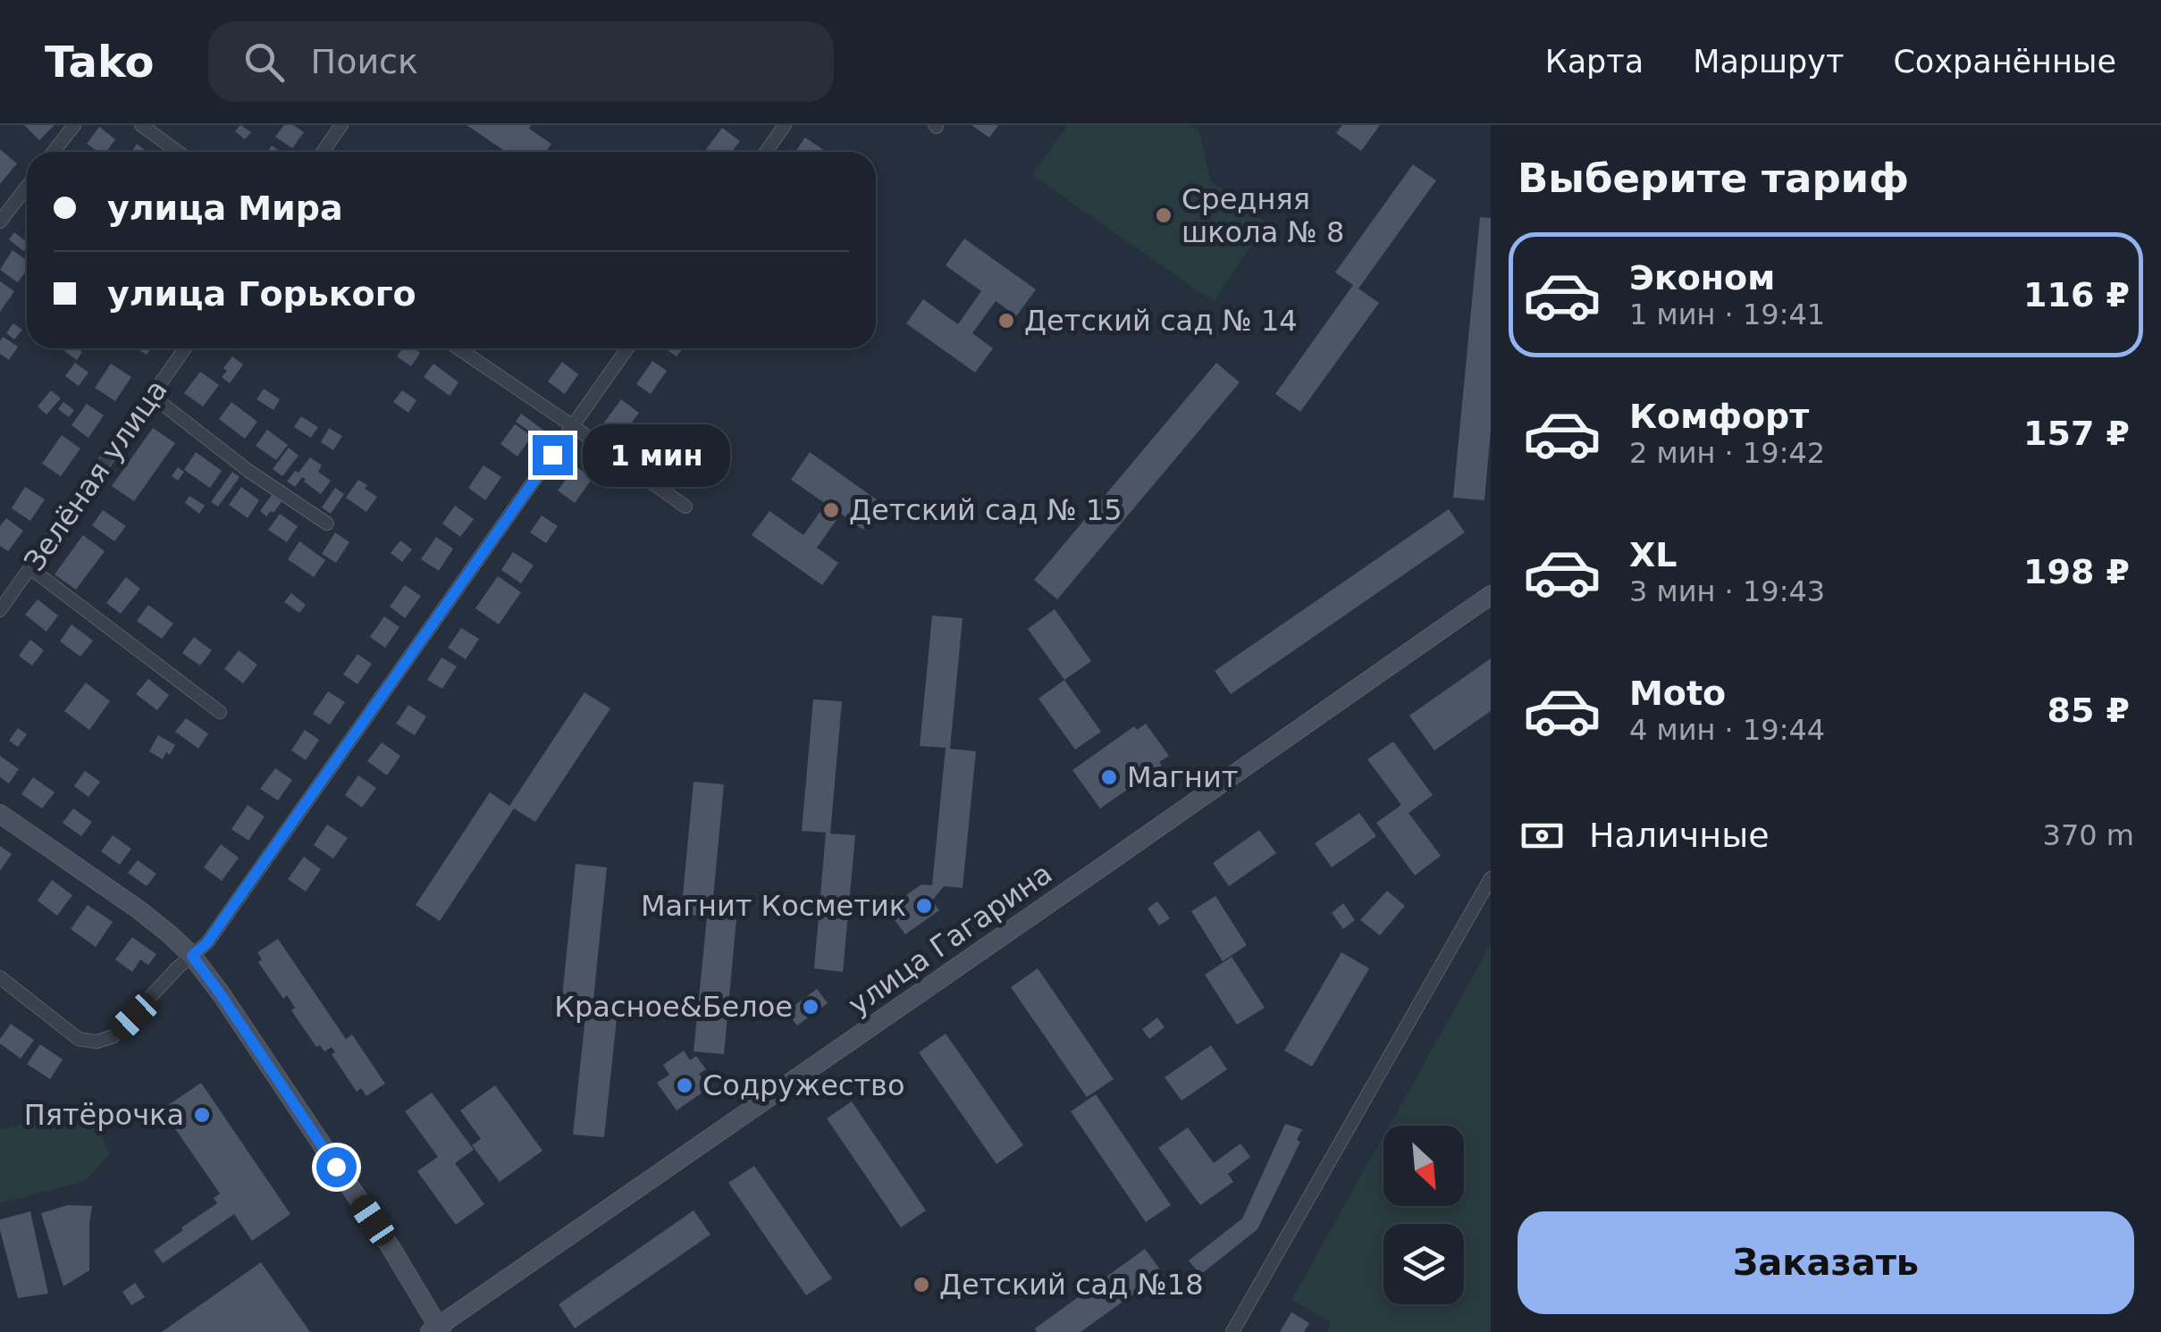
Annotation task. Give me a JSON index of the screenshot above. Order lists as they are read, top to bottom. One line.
{"streets":{"main road":["улица Гагарина"],"street":["Зелёная улица"]},"places":["Cредняя школа № 8","Детский сад № 14","Детский сад № 15","Магнит","Магнит Косметик","Красное&Белое","Содружество","Пятёрочка","Детский сад №18"],"north":"bottom right","page":{"header":"Tako","search":"Поиск","nav":["Карта","Маршрут","Сохранённые"],"heading":"Выберите тариф","banner":["улица Мира","улица Горького"],"list":[{"name":"Эконом","note":"1 мин · 19:41","value":"116 ₽"},{"name":"Комфорт","note":"2 мин · 19:42","value":"157 ₽"},{"name":"XL","note":"3 мин · 19:43","value":"198 ₽"},{"name":"Moto","note":"4 мин · 19:44","value":"85 ₽"}],"bubble":"1 мин","pay":["Наличные","370 m"],"buttons":"Заказать"}}
